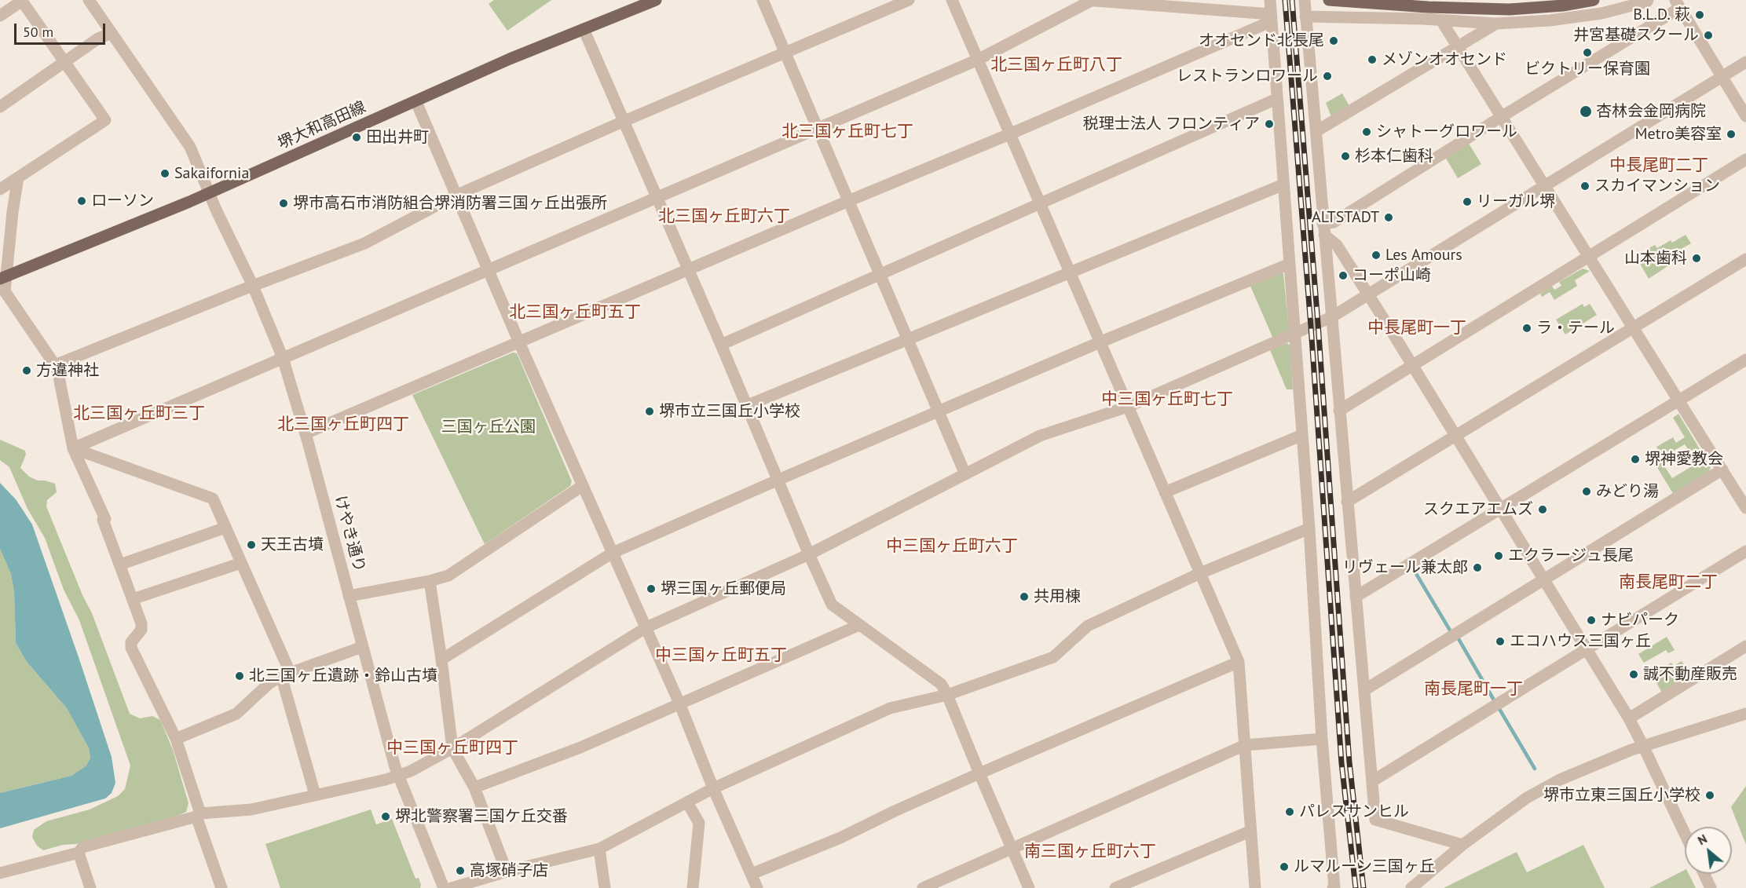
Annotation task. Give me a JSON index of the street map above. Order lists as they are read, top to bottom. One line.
{"streets":{"main road":["堺大和高田線"],"street":["けやき通り"]},"crossings":[["堺大和高田線","けやき通り"]],"districts":["北三国ヶ丘町八丁","北三国ヶ丘町七丁","中長尾町二丁","北三国ヶ丘町六丁","北三国ヶ丘町五丁","中長尾町一丁","中三国ヶ丘町七丁","北三国ヶ丘町三丁","北三国ヶ丘町四丁","中三国ヶ丘町六丁","南長尾町二丁","中三国ヶ丘町五丁","南長尾町一丁","中三国ヶ丘町四丁","南三国ヶ丘町六丁"],"parks":["三国ヶ丘公園"],"places":["B.L.D. 萩","井宮基礎スクール","オオセンド北長尾","ビクトリー保育園","メゾンオオセンド","レストランロワール","杏林会金岡病院","税理士法人 フロンティア","シャトーグロワール","Metro美容室","田出井町","杉本仁歯科","Sakaifornia","スカイマンション","ローソン","リーガル堺","堺市高石市消防組合堺消防署三国ヶ丘出張所","ALTSTADT","Les Amours","山本歯科","コーポ山崎","ラ・テール","方違神社","堺市立三国丘小学校","堺神愛教会","みどり湯","スクエアエムズ","天王古墳","エクラージュ長尾","リヴェール兼太郎","堺三国ヶ丘郵便局","共用棟","ナビパーク","エコハウス三国ヶ丘","誠不動産販売","北三国ヶ丘遺跡・鈴山古墳","堺市立東三国丘小学校","パレスサンヒル","堺北警察署三国ケ丘交番","ルマルーン三国ヶ丘","高塚硝子店"],"scale_bar":"50 m","north":"top left"}
